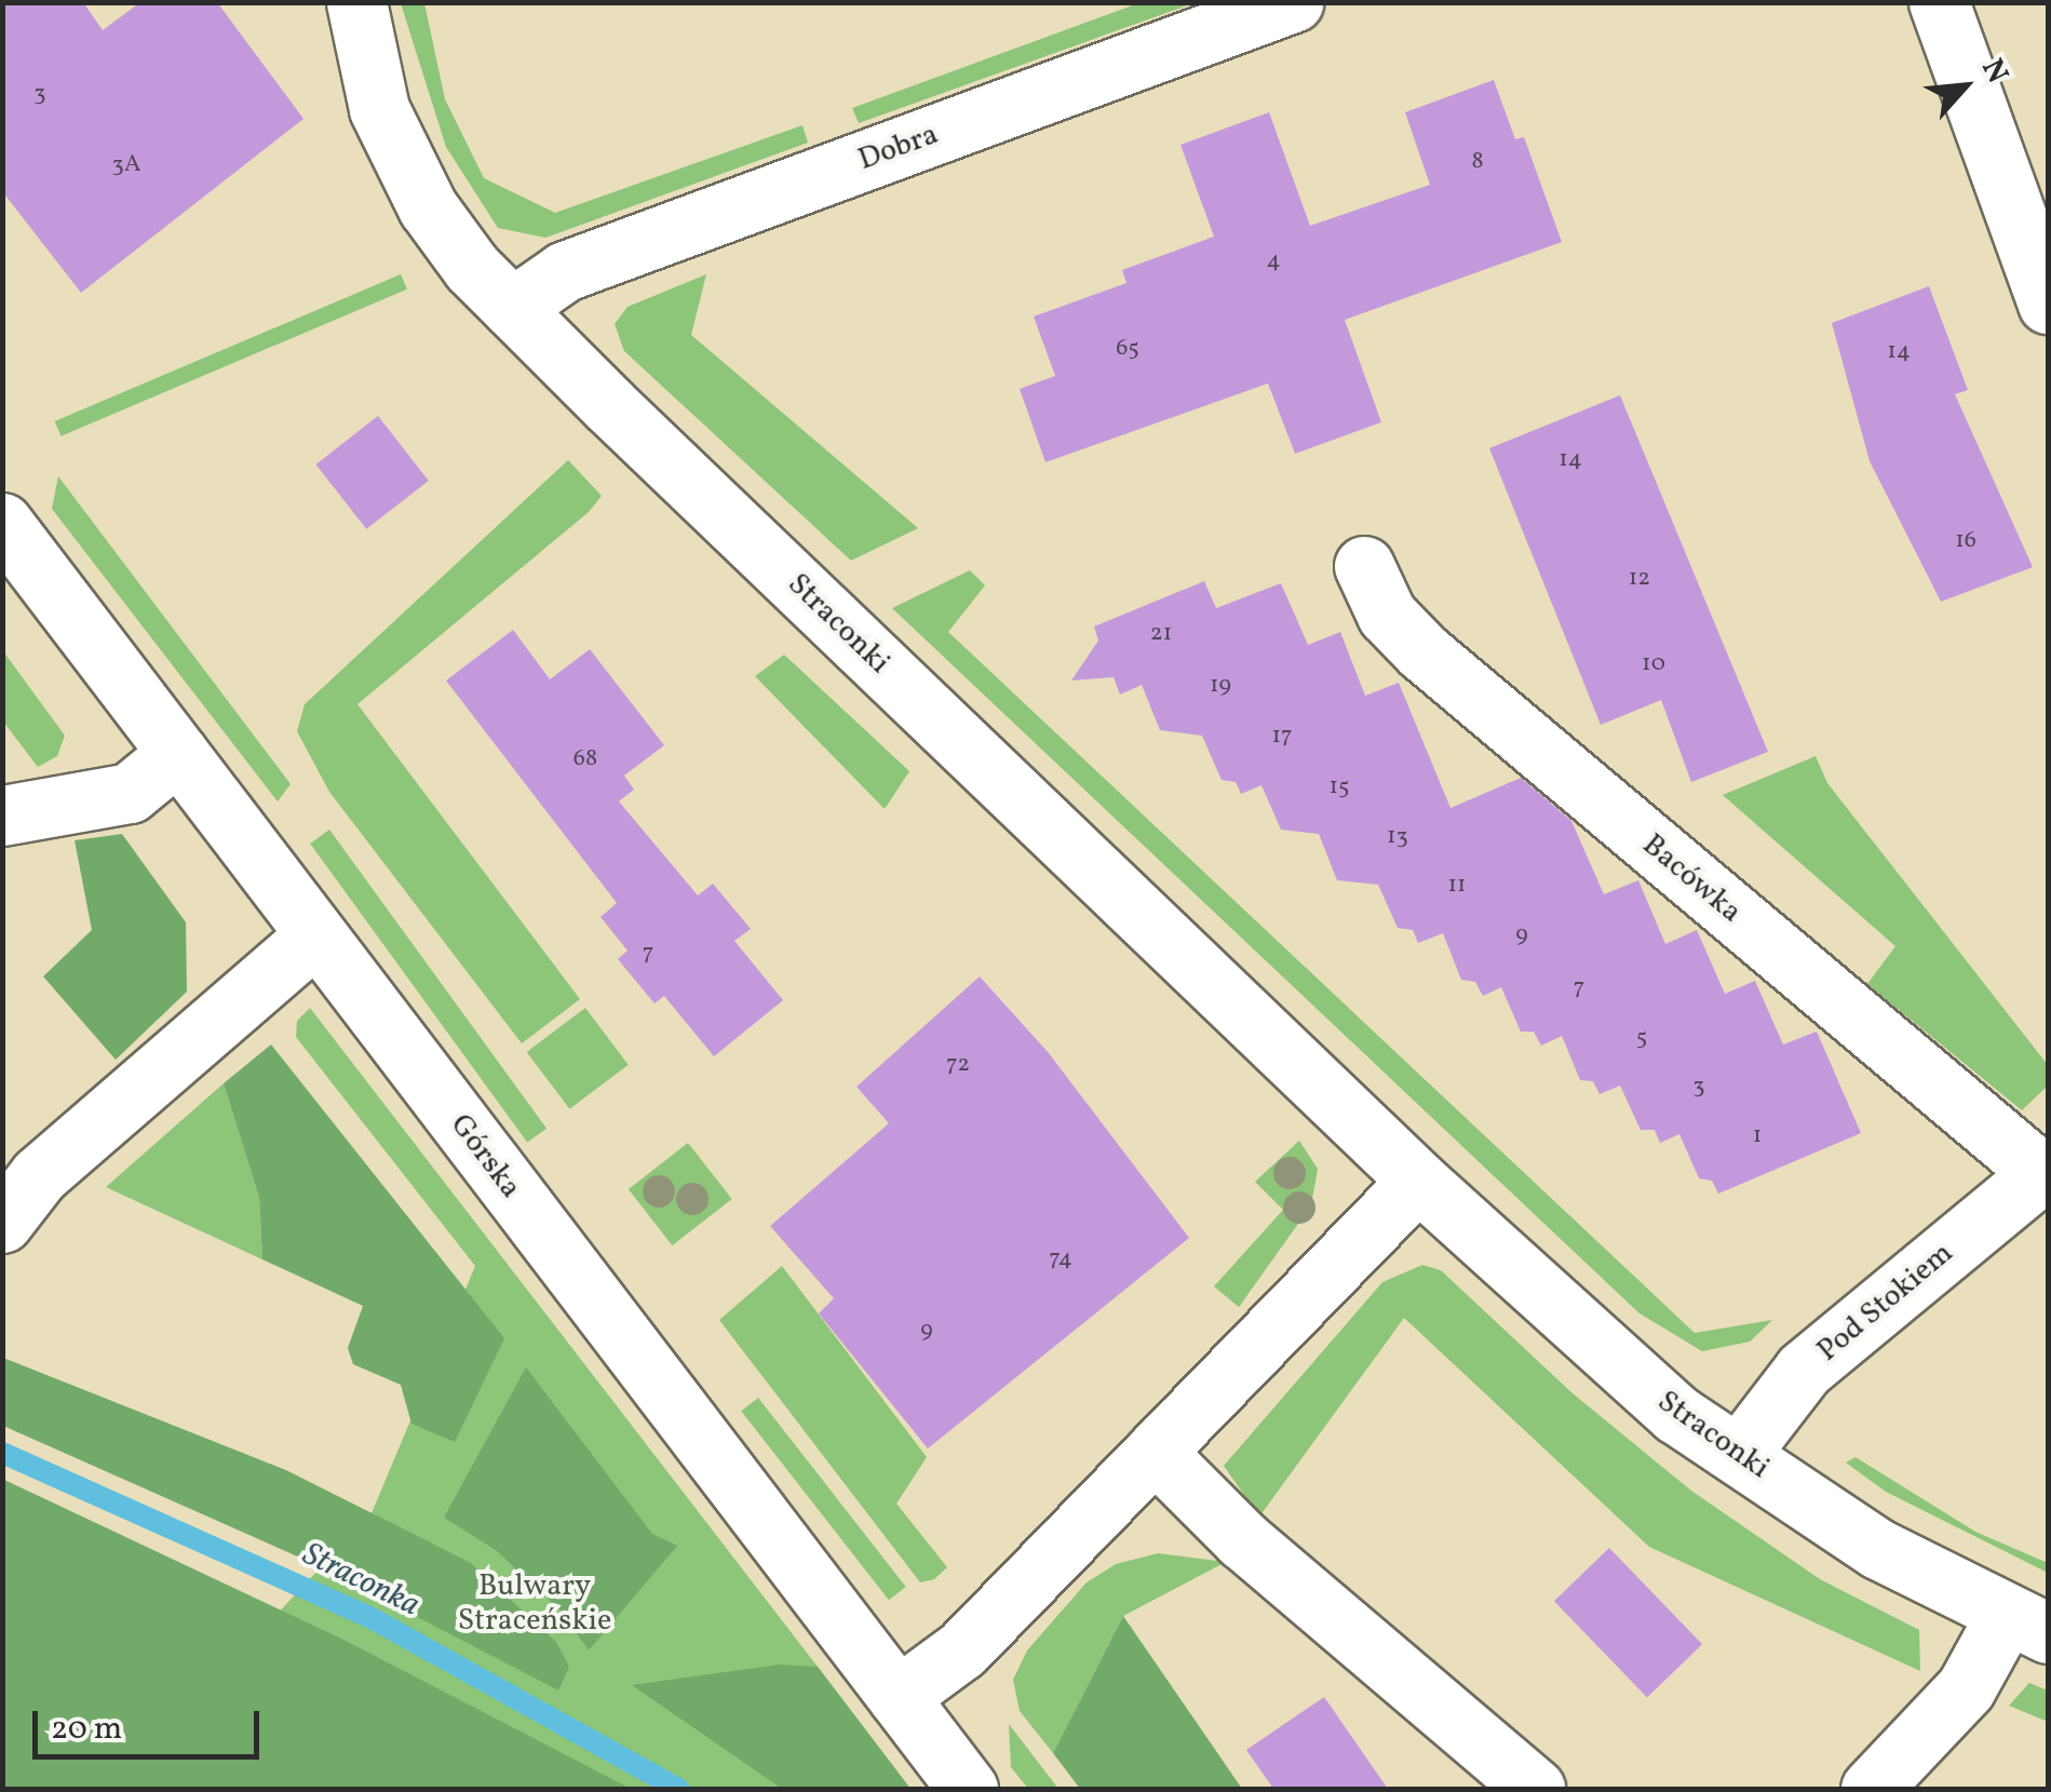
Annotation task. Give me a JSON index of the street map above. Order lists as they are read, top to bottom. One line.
{"streets":{"street":["Dobra","Straconki","Bacówka","Górska","Pod Stokiem"]},"crossings":[["Dobra","Straconki"],["Straconki","Pod Stokiem"],["Bacówka","Pod Stokiem"]],"water":["Straconka"],"parks":["Bulwary Straceńskie"],"house_numbers":["3","8","3A","4","65","14","14","16","12","21","10","19","17","68","15","13","11","9","7","7","5","72","3","1","74","9"],"scale_bar":"20 m","north":"top right"}
